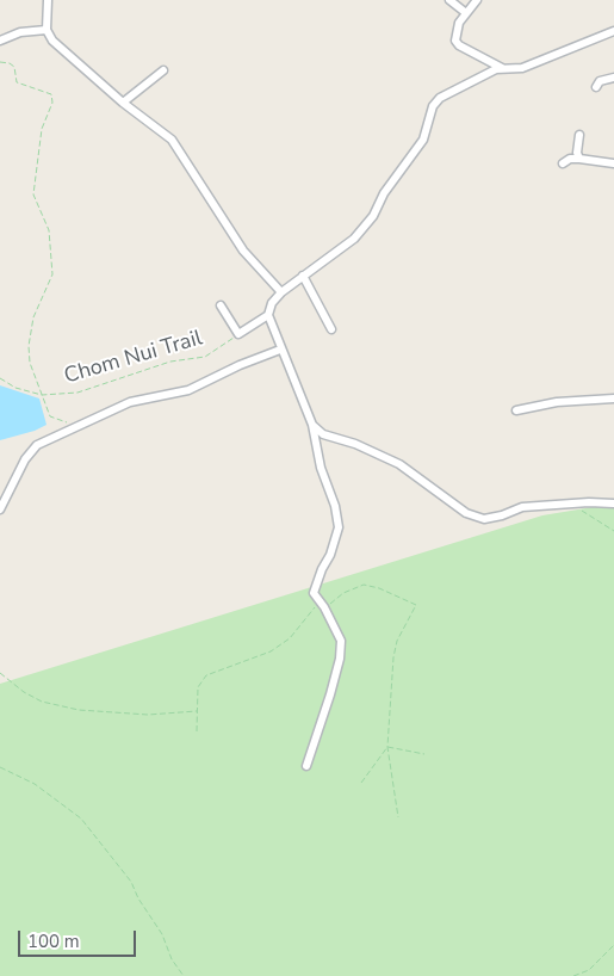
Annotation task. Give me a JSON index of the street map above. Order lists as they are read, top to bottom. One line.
{"streets":{"path":["Chom Nui Trail"]},"scale_bar":"100 m"}
